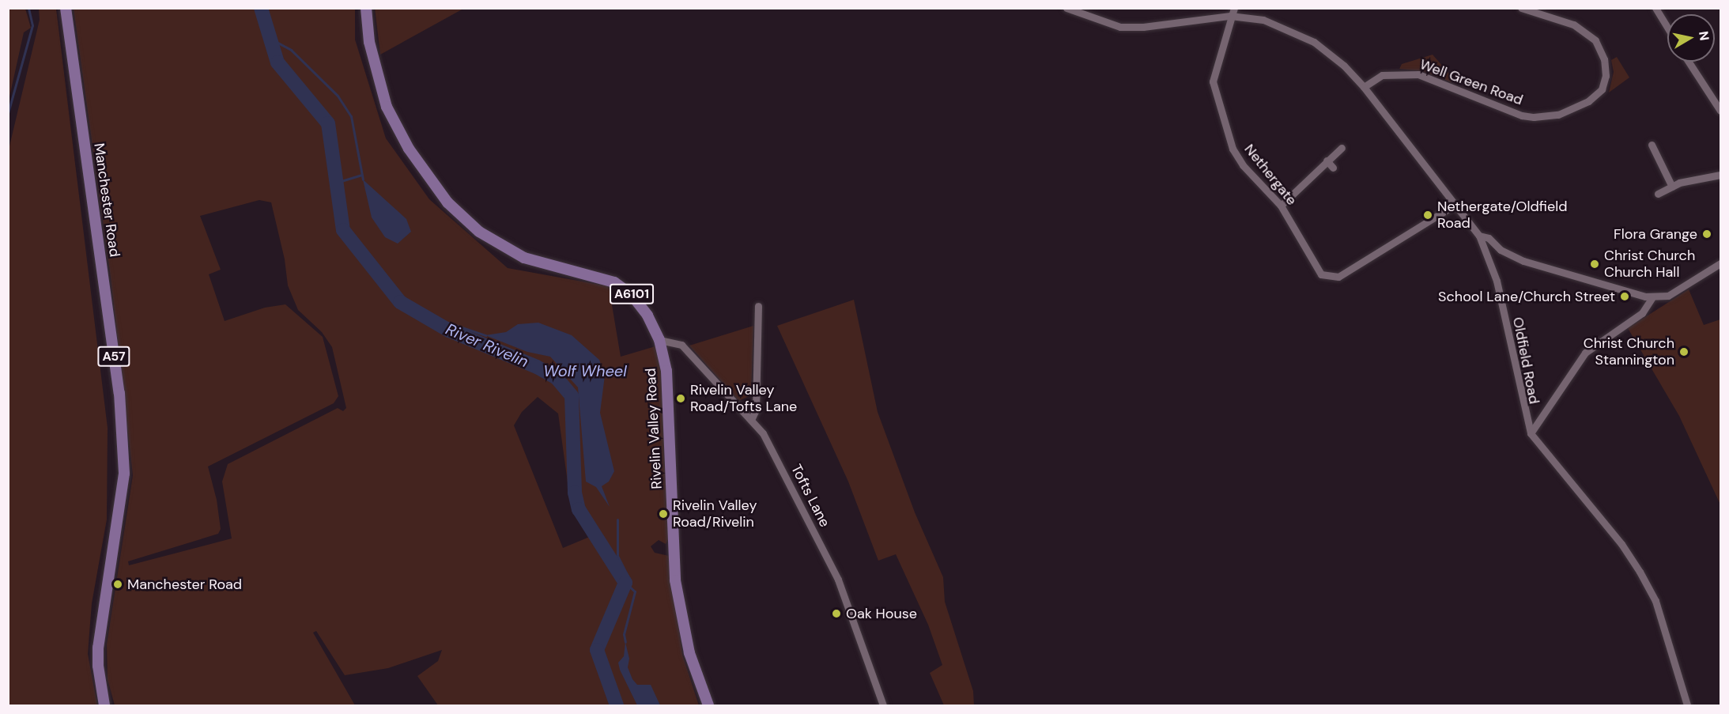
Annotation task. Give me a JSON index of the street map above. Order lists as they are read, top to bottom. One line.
{"streets":{"main road":["Manchester Road","A6101","A57","Rivelin Valley Road"],"street":["Well Green Road","Nethergate","Oldfield Road","Tofts Lane"]},"crossings":[["Well Green Road","Oldfield Road"],["Nethergate","Oldfield Road"],["Rivelin Valley Road","Tofts Lane"]],"water":["River Rivelin","Wolf Wheel"],"places":["Nethergate/Oldfield Road","Flora Grange","Christ Church Church Hall","School Lane/Church Street","Christ Church Stannington","Rivelin Valley Road/Tofts Lane","Rivelin Valley Road/Rivelin","Manchester Road","Oak House"],"north":"right"}
